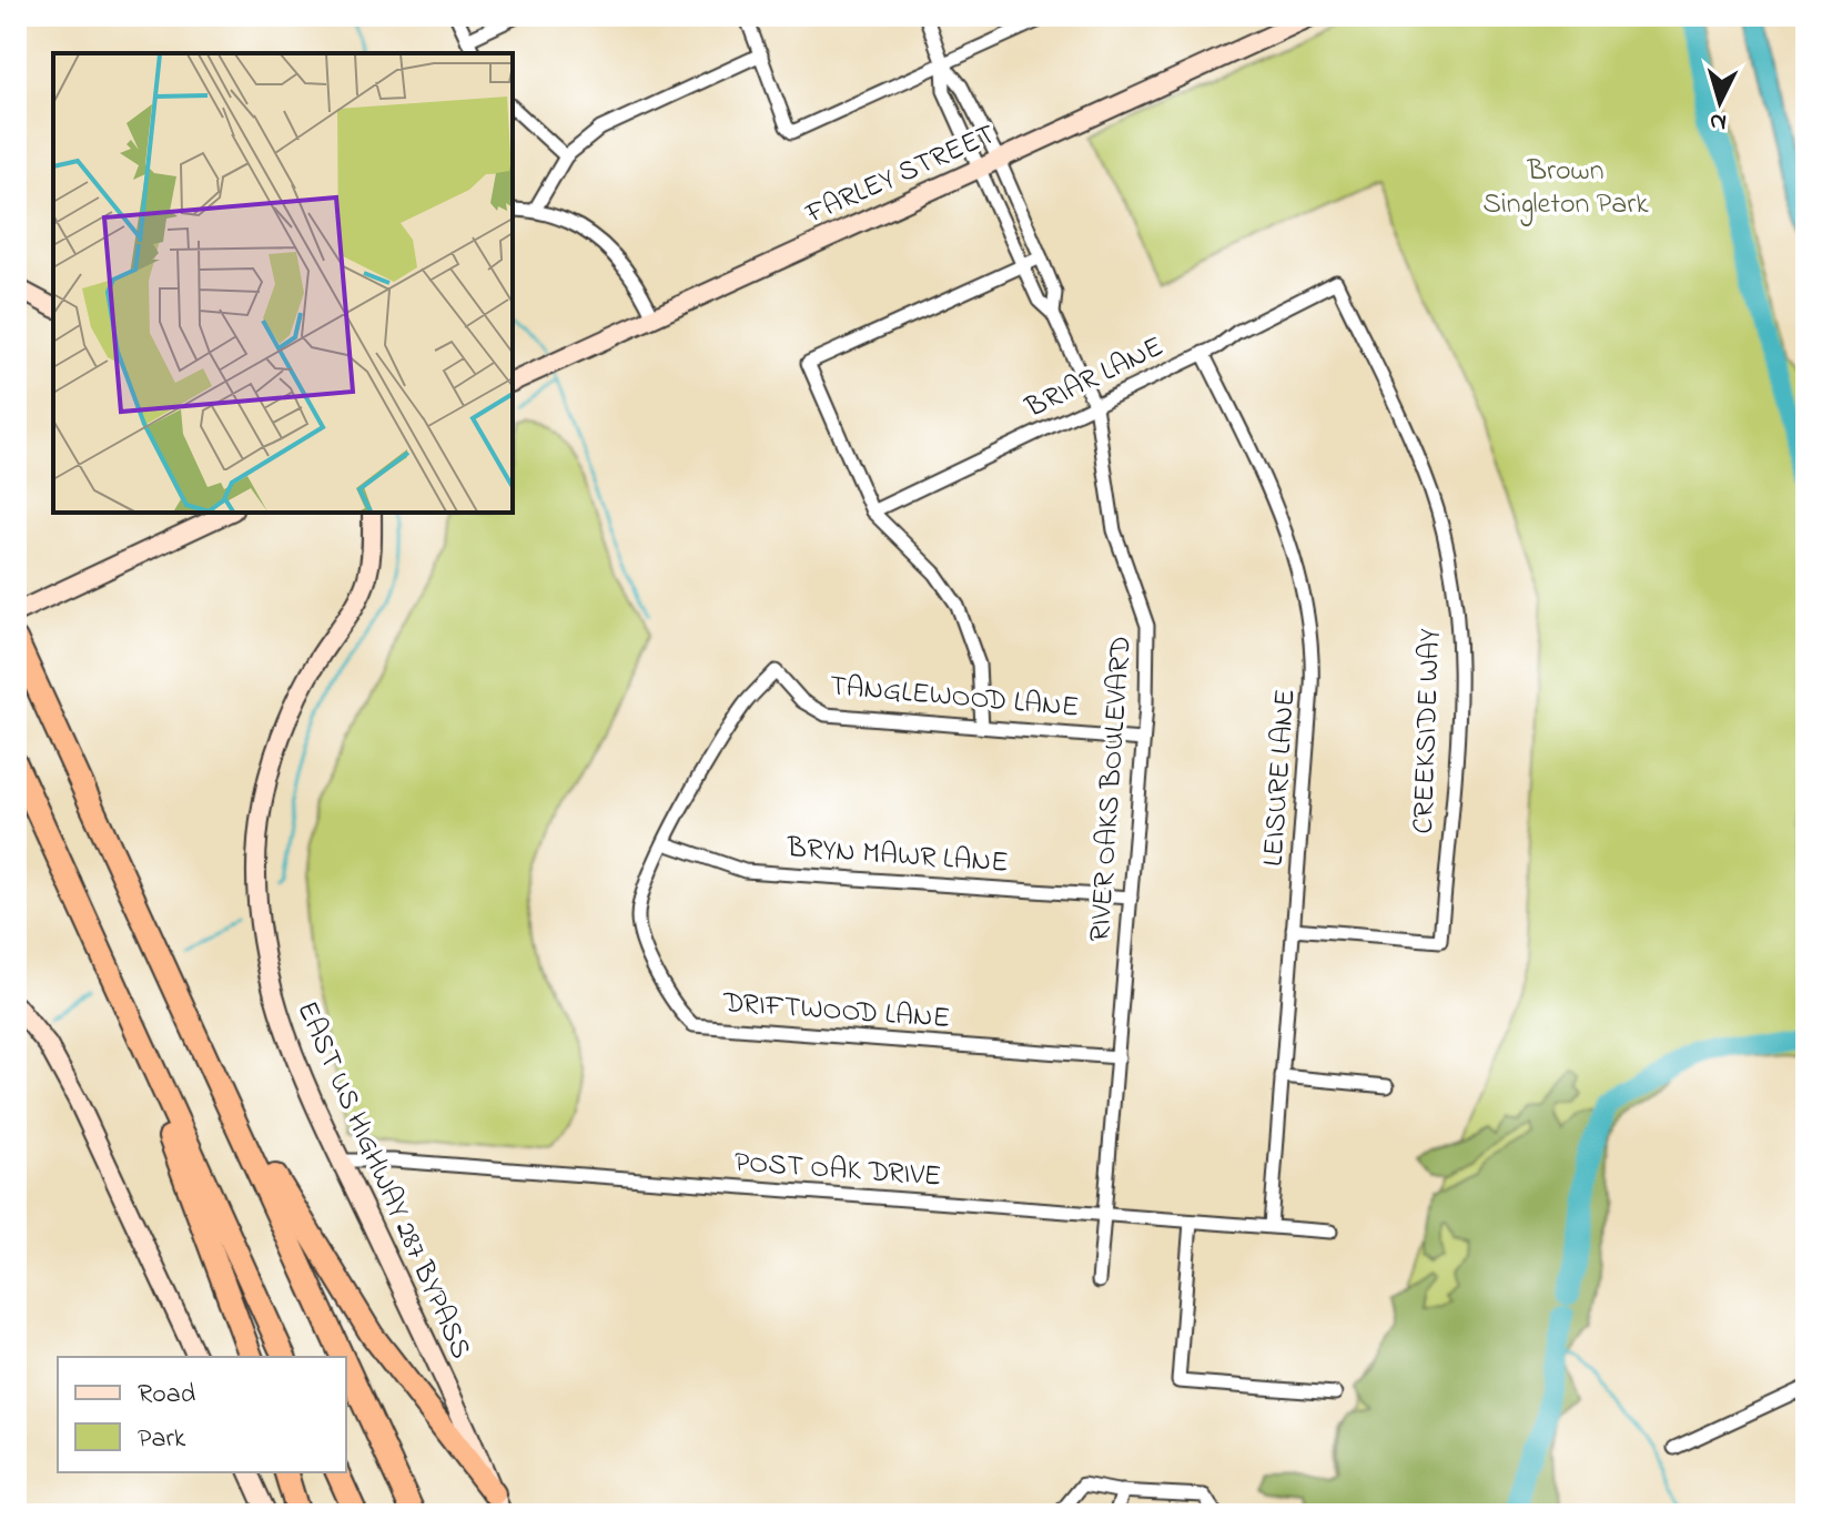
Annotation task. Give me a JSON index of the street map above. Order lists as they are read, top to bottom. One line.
{"streets":{"main road":["FARLEY STREET","EAST US HIGHWAY 287 BYPASS"],"street":["BRIAR LANE","TANGLEWOOD LANE","CREEKSIDE WAY","LEISURE LANE","RIVER OAKS BOULEVARD","BRYN MAWR LANE","DRIFTWOOD LANE","POST OAK DRIVE"]},"crossings":[["FARLEY STREET","RIVER OAKS BOULEVARD"],["BRIAR LANE","CREEKSIDE WAY"],["BRIAR LANE","LEISURE LANE"],["BRIAR LANE","RIVER OAKS BOULEVARD"],["TANGLEWOOD LANE","RIVER OAKS BOULEVARD"],["TANGLEWOOD LANE","DRIFTWOOD LANE"],["CREEKSIDE WAY","LEISURE LANE"],["LEISURE LANE","POST OAK DRIVE"],["RIVER OAKS BOULEVARD","BRYN MAWR LANE"],["RIVER OAKS BOULEVARD","DRIFTWOOD LANE"],["RIVER OAKS BOULEVARD","POST OAK DRIVE"],["BRYN MAWR LANE","DRIFTWOOD LANE"],["POST OAK DRIVE","EAST US HIGHWAY 287 BYPASS"]],"parks":["Brown Singleton Park"],"legend":["Road","Park"],"north":"bottom"}
